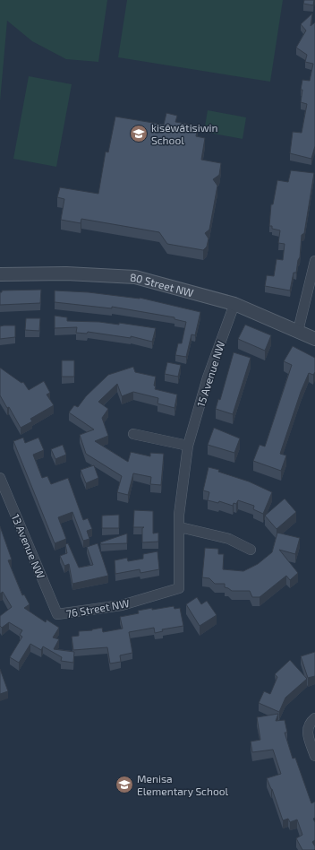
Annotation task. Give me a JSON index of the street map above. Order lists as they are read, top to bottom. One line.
{"streets":{"street":["80 Street NW","15 Avenue NW","13 Avenue NW","76 Street NW"]},"crossings":[["80 Street NW","15 Avenue NW"],["15 Avenue NW","76 Street NW"],["13 Avenue NW","76 Street NW"]],"places":{"school or university":["kisêwâtisiwin School","Menisa Elementary School"]}}
